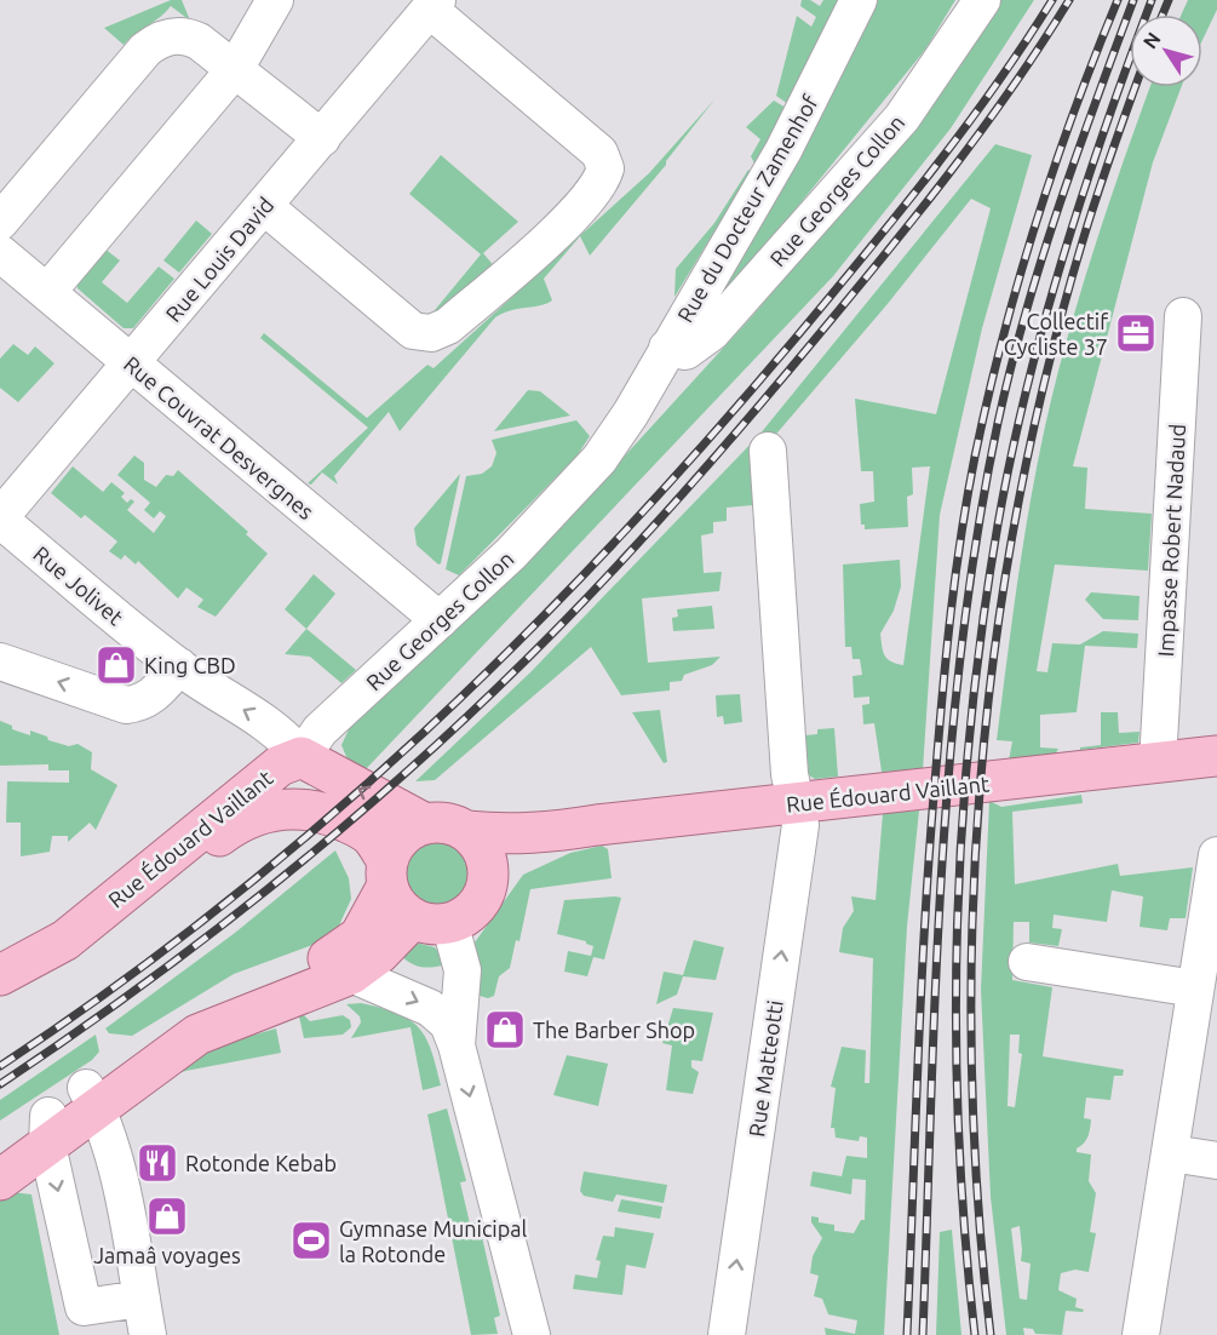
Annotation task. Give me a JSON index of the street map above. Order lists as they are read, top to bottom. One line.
{"streets":{"main road":["Rue Édouard Vaillant"],"street":["Rue Georges Collon","Rue du Docteur Zamenhof","Rue Louis David","Rue Couvrat Desvergnes","Impasse Robert Nadaud","Rue Jolivet","Rue Matteotti"]},"crossings":[["Rue Georges Collon","Rue du Docteur Zamenhof"],["Rue Georges Collon","Rue Couvrat Desvergnes"],["Rue Georges Collon","Rue Jolivet"],["Rue Georges Collon","Rue Édouard Vaillant"],["Rue Louis David","Rue Couvrat Desvergnes"],["Rue Louis David","Rue Jolivet"],["Impasse Robert Nadaud","Rue Édouard Vaillant"],["Rue Jolivet","Rue Édouard Vaillant"],["Rue Édouard Vaillant","Rue Matteotti"]],"one_way":["Rue Jolivet"],"places":{"office":["Collectif Cycliste 37"],"shop":["King CBD","The Barber Shop","Jamaâ voyages"],"restaurant":["Rotonde Kebab"],"sports":["Gymnase Municipal la Rotonde"]},"north":"top left"}
